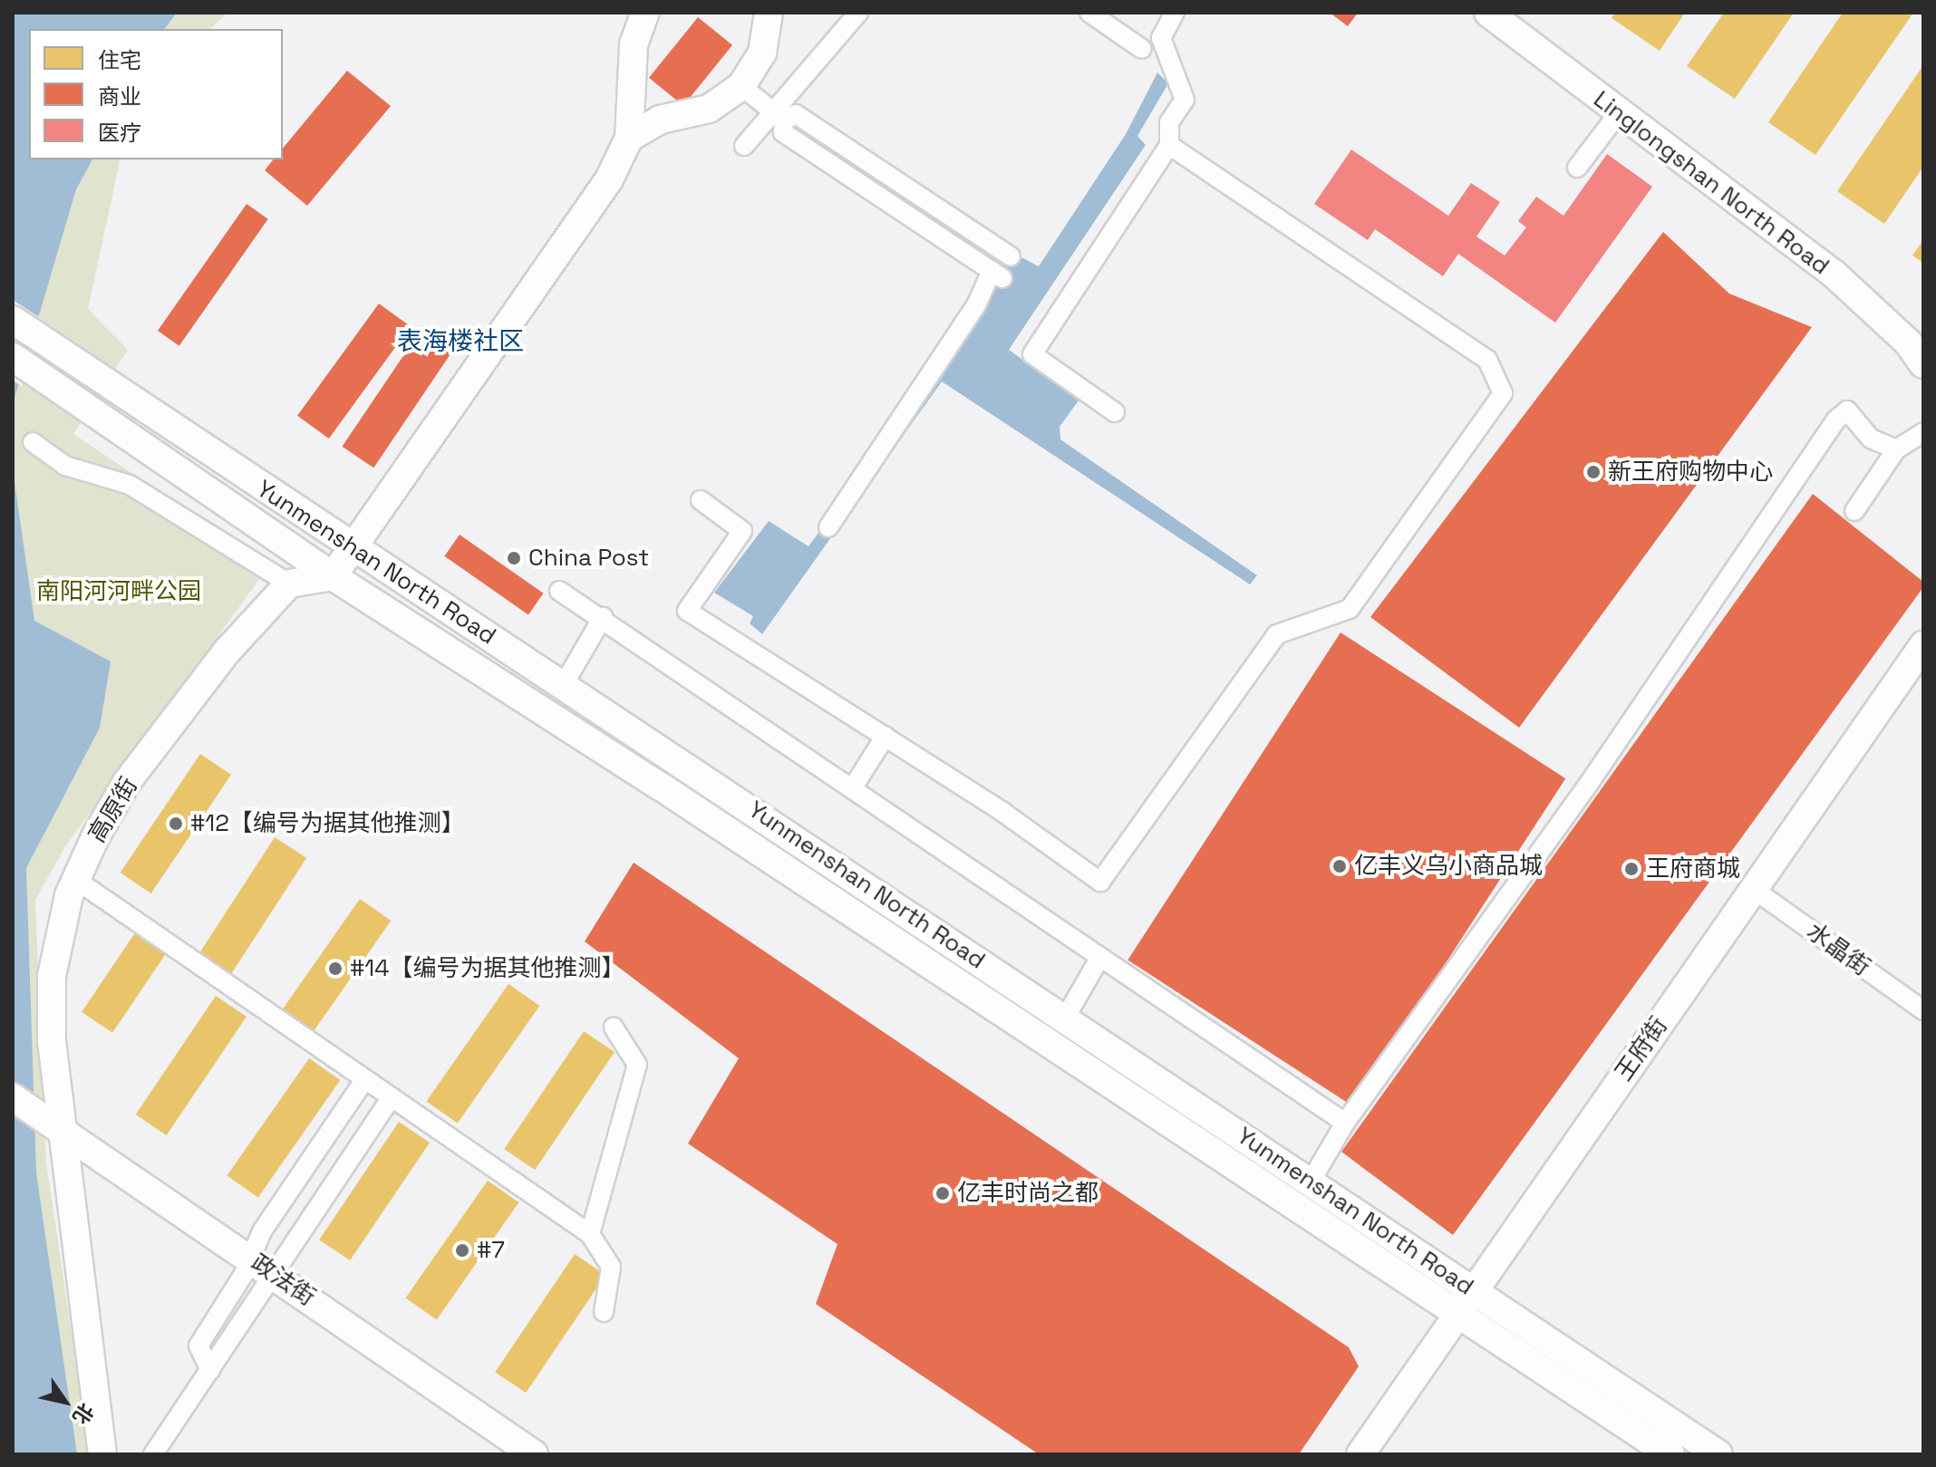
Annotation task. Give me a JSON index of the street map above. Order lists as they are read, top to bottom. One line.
{"streets":{"main road":["Linglongshan North Road","Yunmenshan North Road","高原街","王府街","政法街"],"street":["水晶街"]},"crossings":[["Yunmenshan North Road","王府街"],["高原街","政法街"],["水晶街","王府街"]],"districts":["表海楼社区"],"parks":["南阳河河畔公园"],"places":["新王府购物中心","China Post","#12【编号为据其他推测】","亿丰义乌小商品城","王府商城","#14【编号为据其他推测】","亿丰时尚之都","#7"],"legend":["住宅","商业","医疗"],"north":"bottom right"}
